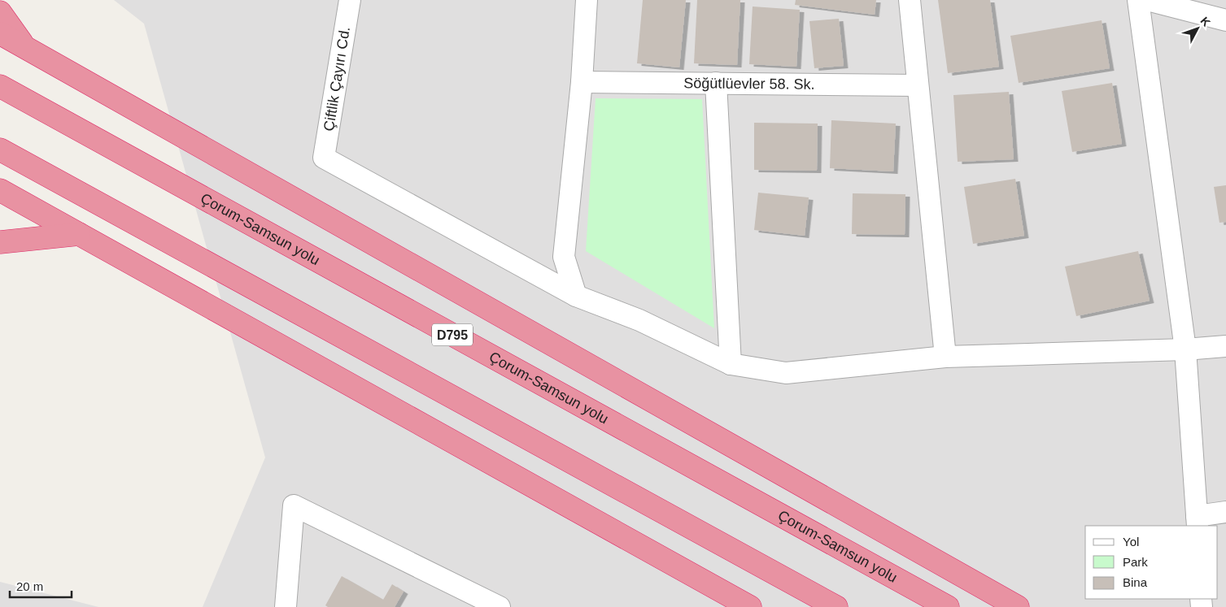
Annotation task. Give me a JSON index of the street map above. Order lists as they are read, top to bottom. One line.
{"streets":{"highway":["Çorum-Samsun yolu","D795"],"street":["Çiftlik Çayırı Cd.","Söğütlüevler 58. Sk."]},"legend":["Yol","Park","Bina"],"scale_bar":"20 m","north":"top right"}
